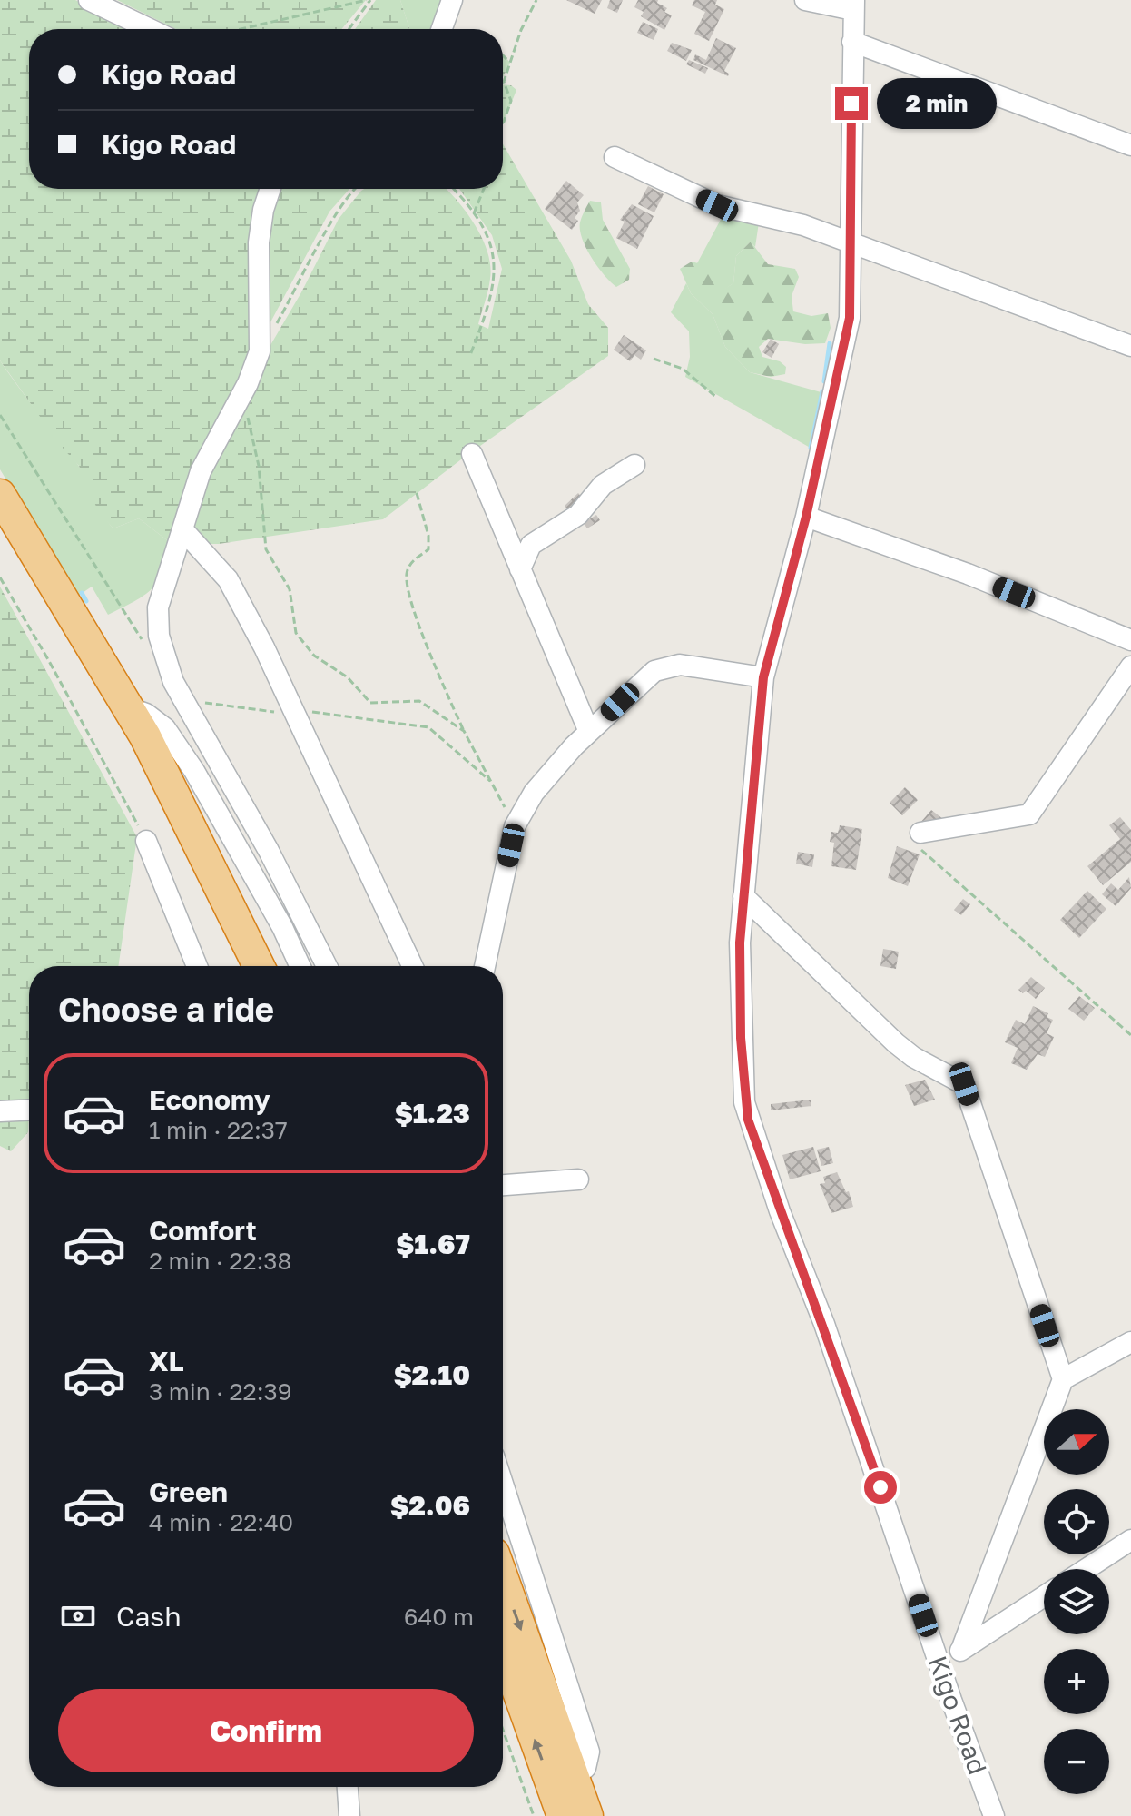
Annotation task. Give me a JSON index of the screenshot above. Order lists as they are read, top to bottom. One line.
{"streets":{"street":["Kigo Road"]},"north":"right","page":{"banner":["Kigo Road","Kigo Road"],"bubble":"2 min","heading":"Choose a ride","list":[{"name":"Economy","note":"1 min · 22:37","value":"$1.23"},{"name":"Comfort","note":"2 min · 22:38","value":"$1.67"},{"name":"XL","note":"3 min · 22:39","value":"$2.10"},{"name":"Green","note":"4 min · 22:40","value":"$2.06"}],"map_buttons":["+","−"],"pay":["Cash","640 m"],"buttons":"Confirm"}}
